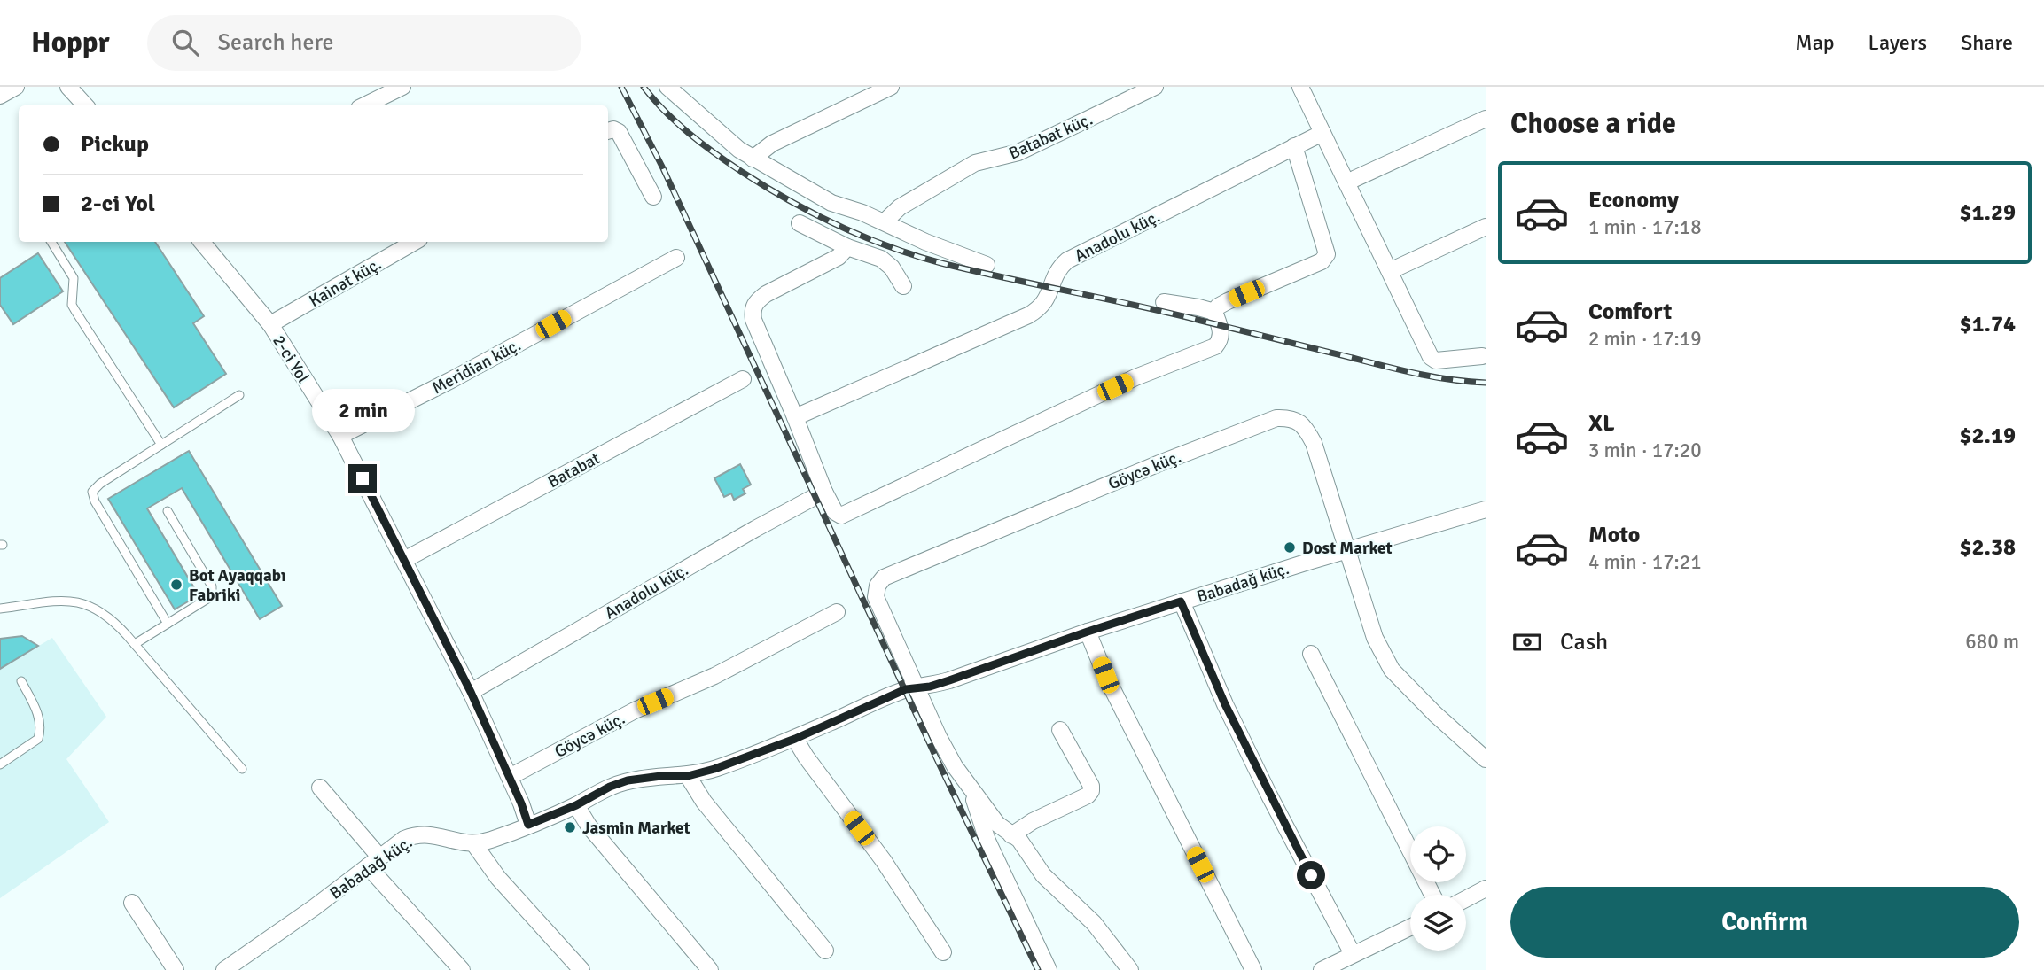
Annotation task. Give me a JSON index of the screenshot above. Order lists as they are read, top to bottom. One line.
{"streets":{"street":["Batabat küç.","Anadolu küç.","Kainat küç.","2-ci Yol","Meridian küç.","Batabat","Göycə küç.","Babadağ küç."]},"crossings":[["Anadolu küç.","2-ci Yol"],["Kainat küç.","2-ci Yol"],["2-ci Yol","Meridian küç."],["2-ci Yol","Batabat"],["2-ci Yol","Göycə küç."],["2-ci Yol","Babadağ küç."],["Göycə küç.","Babadağ küç."]],"places":["Dost Market","Bot Ayaqqabı Fabriki","Jasmin Market"],"page":{"header":"Hoppr","search":"Search here","nav":["Map","Layers","Share"],"heading":"Choose a ride","banner":["Pickup","2-ci Yol"],"list":[{"name":"Economy","note":"1 min · 17:18","value":"$1.29"},{"name":"Comfort","note":"2 min · 17:19","value":"$1.74"},{"name":"XL","note":"3 min · 17:20","value":"$2.19"},{"name":"Moto","note":"4 min · 17:21","value":"$2.38"}],"bubble":"2 min","pay":["Cash","680 m"],"buttons":"Confirm"}}
